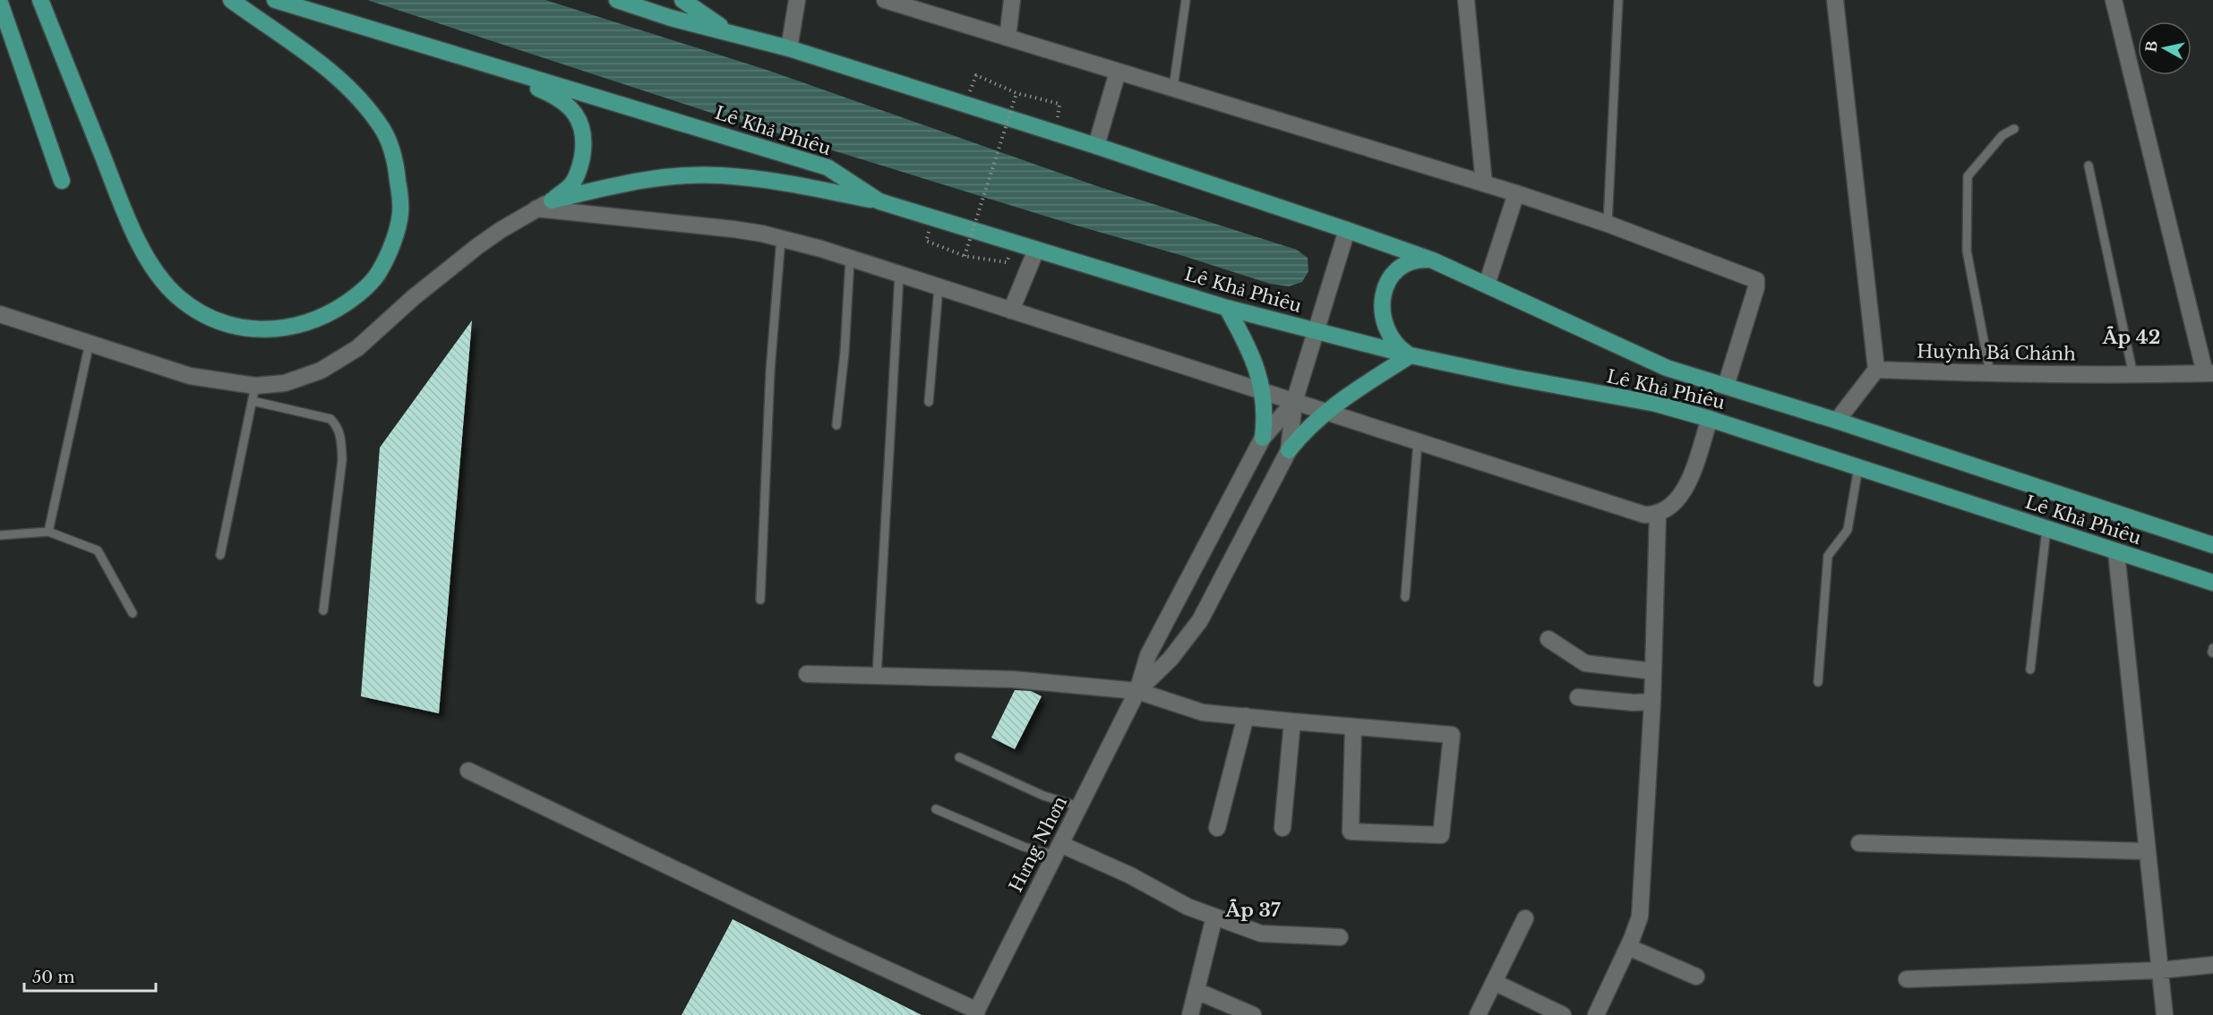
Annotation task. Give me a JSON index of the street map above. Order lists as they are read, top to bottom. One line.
{"streets":{"highway":["Lê Khả Phiêu"],"street":["Huỳnh Bá Chánh","Hưng Nhơn"]},"crossings":[["Lê Khả Phiêu","Hưng Nhơn"]],"districts":["Ấp 42","Ấp 37"],"scale_bar":"50 m","north":"left"}
